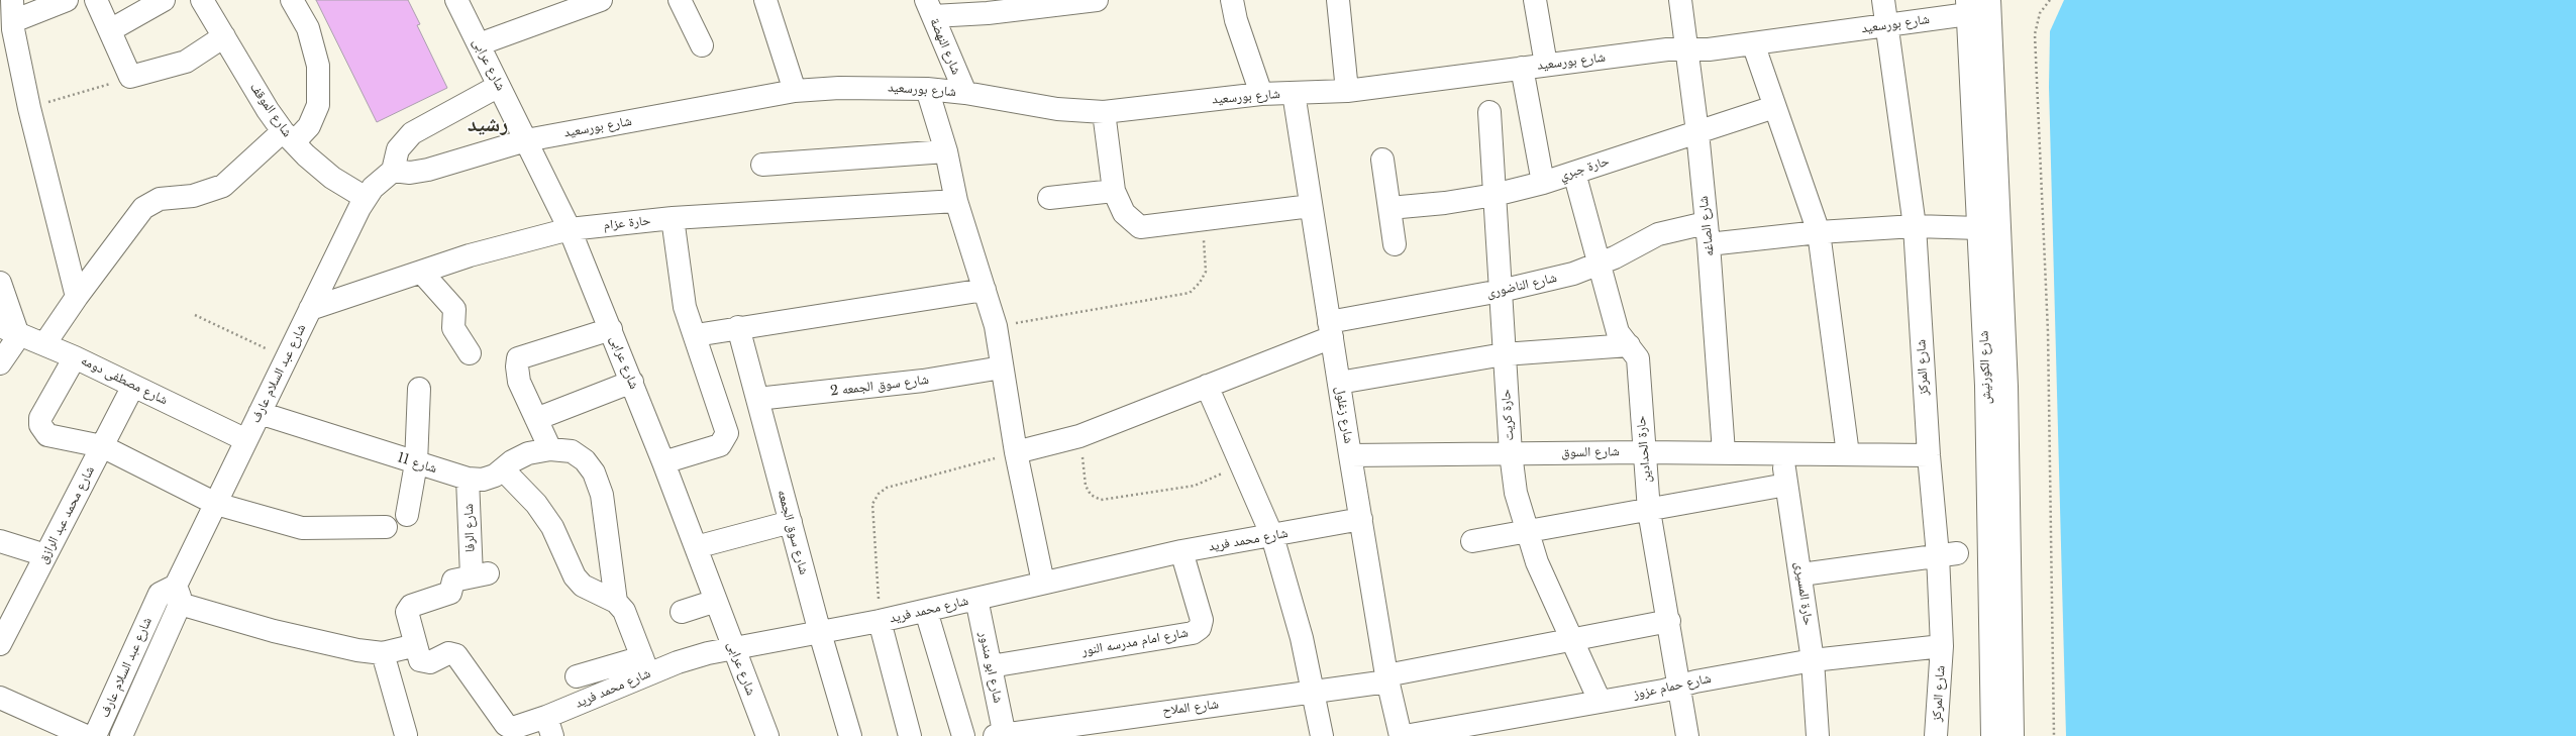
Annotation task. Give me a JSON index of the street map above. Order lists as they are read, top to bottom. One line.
{"streets":{"street":["شارع بورسعيد","شارع النهضة","شارع عرابى","شارع الموقف","حارة جبري","حارة عزام","شارع الصاغه","شارع الناضورى","شارع المركز","شارع الكورنيش","شارع عبد السلام عارف","شارع مصطفى دومه","شارع سوق الجمعه 2","شارع زغلول","حارة كريت","حارة الحدادين","شارع السوق","شارع 11","شارع محمد عبد الرازق","شارع الرفا","شارع سوق الجمعه","شارع محمد فريد","حارة المسيرى","شارع امام مدرسه النور","شارع ابو مندور","شارع حمام عزوز","شارع الملاح"]},"crossings":[["شارع بورسعيد","شارع النهضة"],["شارع بورسعيد","شارع عرابى"],["شارع بورسعيد","شارع الصاغه"],["شارع بورسعيد","شارع المركز"],["شارع بورسعيد","شارع الكورنيش"],["شارع بورسعيد","شارع زغلول"],["شارع عرابى","حارة عزام"],["شارع عرابى","شارع عبد السلام عارف"],["شارع عرابى","شارع محمد فريد"],["شارع الموقف","شارع عبد السلام عارف"],["حارة جبري","شارع الصاغه"],["حارة جبري","حارة كريت"],["حارة جبري","حارة الحدادين"],["حارة عزام","شارع عبد السلام عارف"],["شارع الصاغه","شارع الناضورى"],["شارع الصاغه","شارع السوق"],["شارع الناضورى","شارع زغلول"],["شارع الناضورى","حارة كريت"],["شارع الناضورى","حارة الحدادين"],["شارع المركز","شارع السوق"],["شارع المركز","شارع حمام عزوز"],["شارع عبد السلام عارف","شارع مصطفى دومه"],["شارع عبد السلام عارف","شارع 11"],["شارع مصطفى دومه","شارع محمد عبد الرازق"],["شارع سوق الجمعه 2","شارع سوق الجمعه"],["شارع زغلول","شارع السوق"],["شارع زغلول","شارع محمد فريد"],["شارع زغلول","شارع الملاح"],["حارة كريت","شارع السوق"],["حارة كريت","شارع حمام عزوز"],["حارة كريت","شارع الملاح"],["حارة الحدادين","شارع السوق"],["حارة الحدادين","شارع حمام عزوز"],["حارة الحدادين","شارع الملاح"],["شارع السوق","حارة المسيرى"],["شارع 11","شارع الرفا"],["شارع الرفا","شارع محمد فريد"],["شارع سوق الجمعه","شارع محمد فريد"],["شارع محمد فريد","شارع امام مدرسه النور"],["شارع محمد فريد","شارع ابو مندور"],["حارة المسيرى","شارع حمام عزوز"],["شارع امام مدرسه النور","شارع ابو مندور"],["شارع ابو مندور","شارع الملاح"]],"districts":["رشيد"]}
